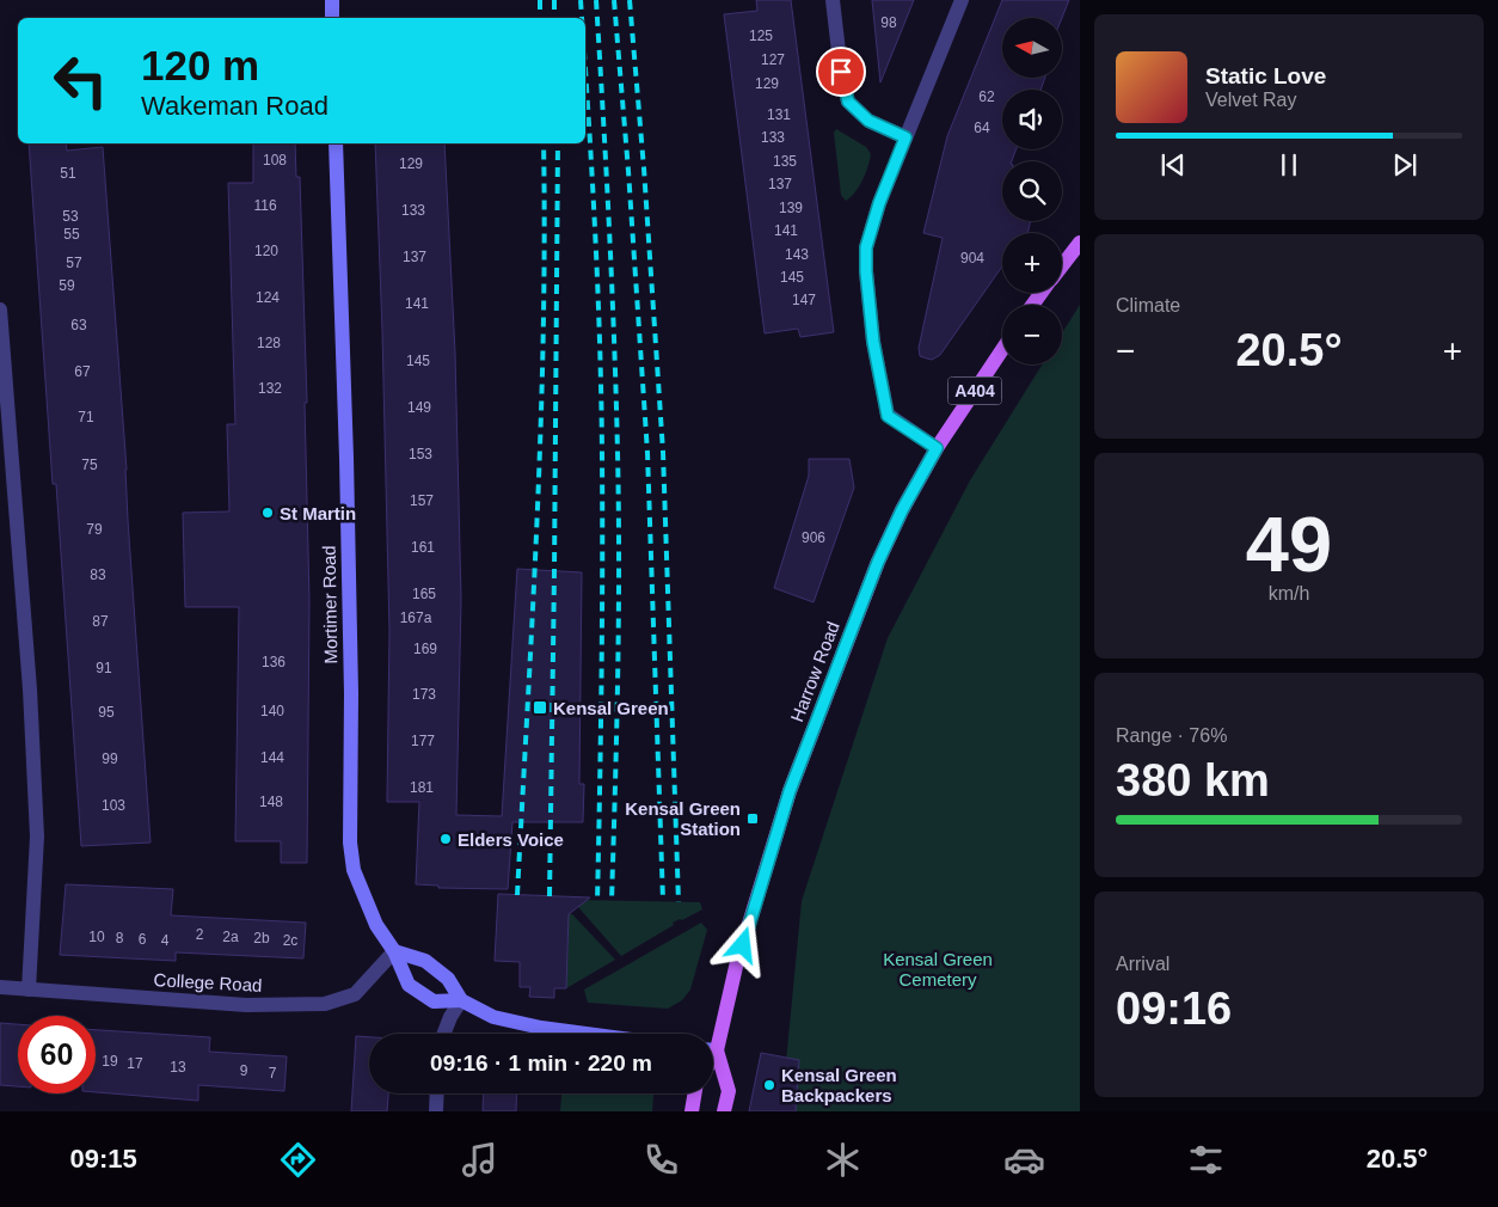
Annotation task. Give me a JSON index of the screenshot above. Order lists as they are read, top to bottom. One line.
{"streets":{"main road":["A404","Mortimer Road","Harrow Road"],"street":["College Road"]},"crossings":[["Mortimer Road","College Road"]],"parks":["Kensal Green Cemetery"],"places":{"other":["St Martin","Elders Voice","Kensal Green Backpackers"],"transit":["Kensal Green","Kensal Green Station"]},"house_numbers":["98","125","127","129","62","131","64","133","108","135","129","51","137","116","139","133","53","141","55","120","143","137","904","57","145","59","124","147","141","63","128","145","67","132","149","71","153","75","157","79","906","161","83","165","167a","87","169","136","91","173","140","95","177","144","99","181","148","103","2","10","2a","8","2b","6","4","2c","19","17","13","9","7"],"north":"left","page":{"map_buttons":["+","−"],"turn":["120 m","Wakeman Road"],"song":["Static Love","Velvet Ray"],"tile":["Climate",["49","km/h"],["Range · 76%","380 km"],["Arrival","09:16"]],"heat":["−","20.5°","+"],"limit":"60","trip":"09:16 · 1 min · 220 m","tabs":["09:15","20.5°"]}}
